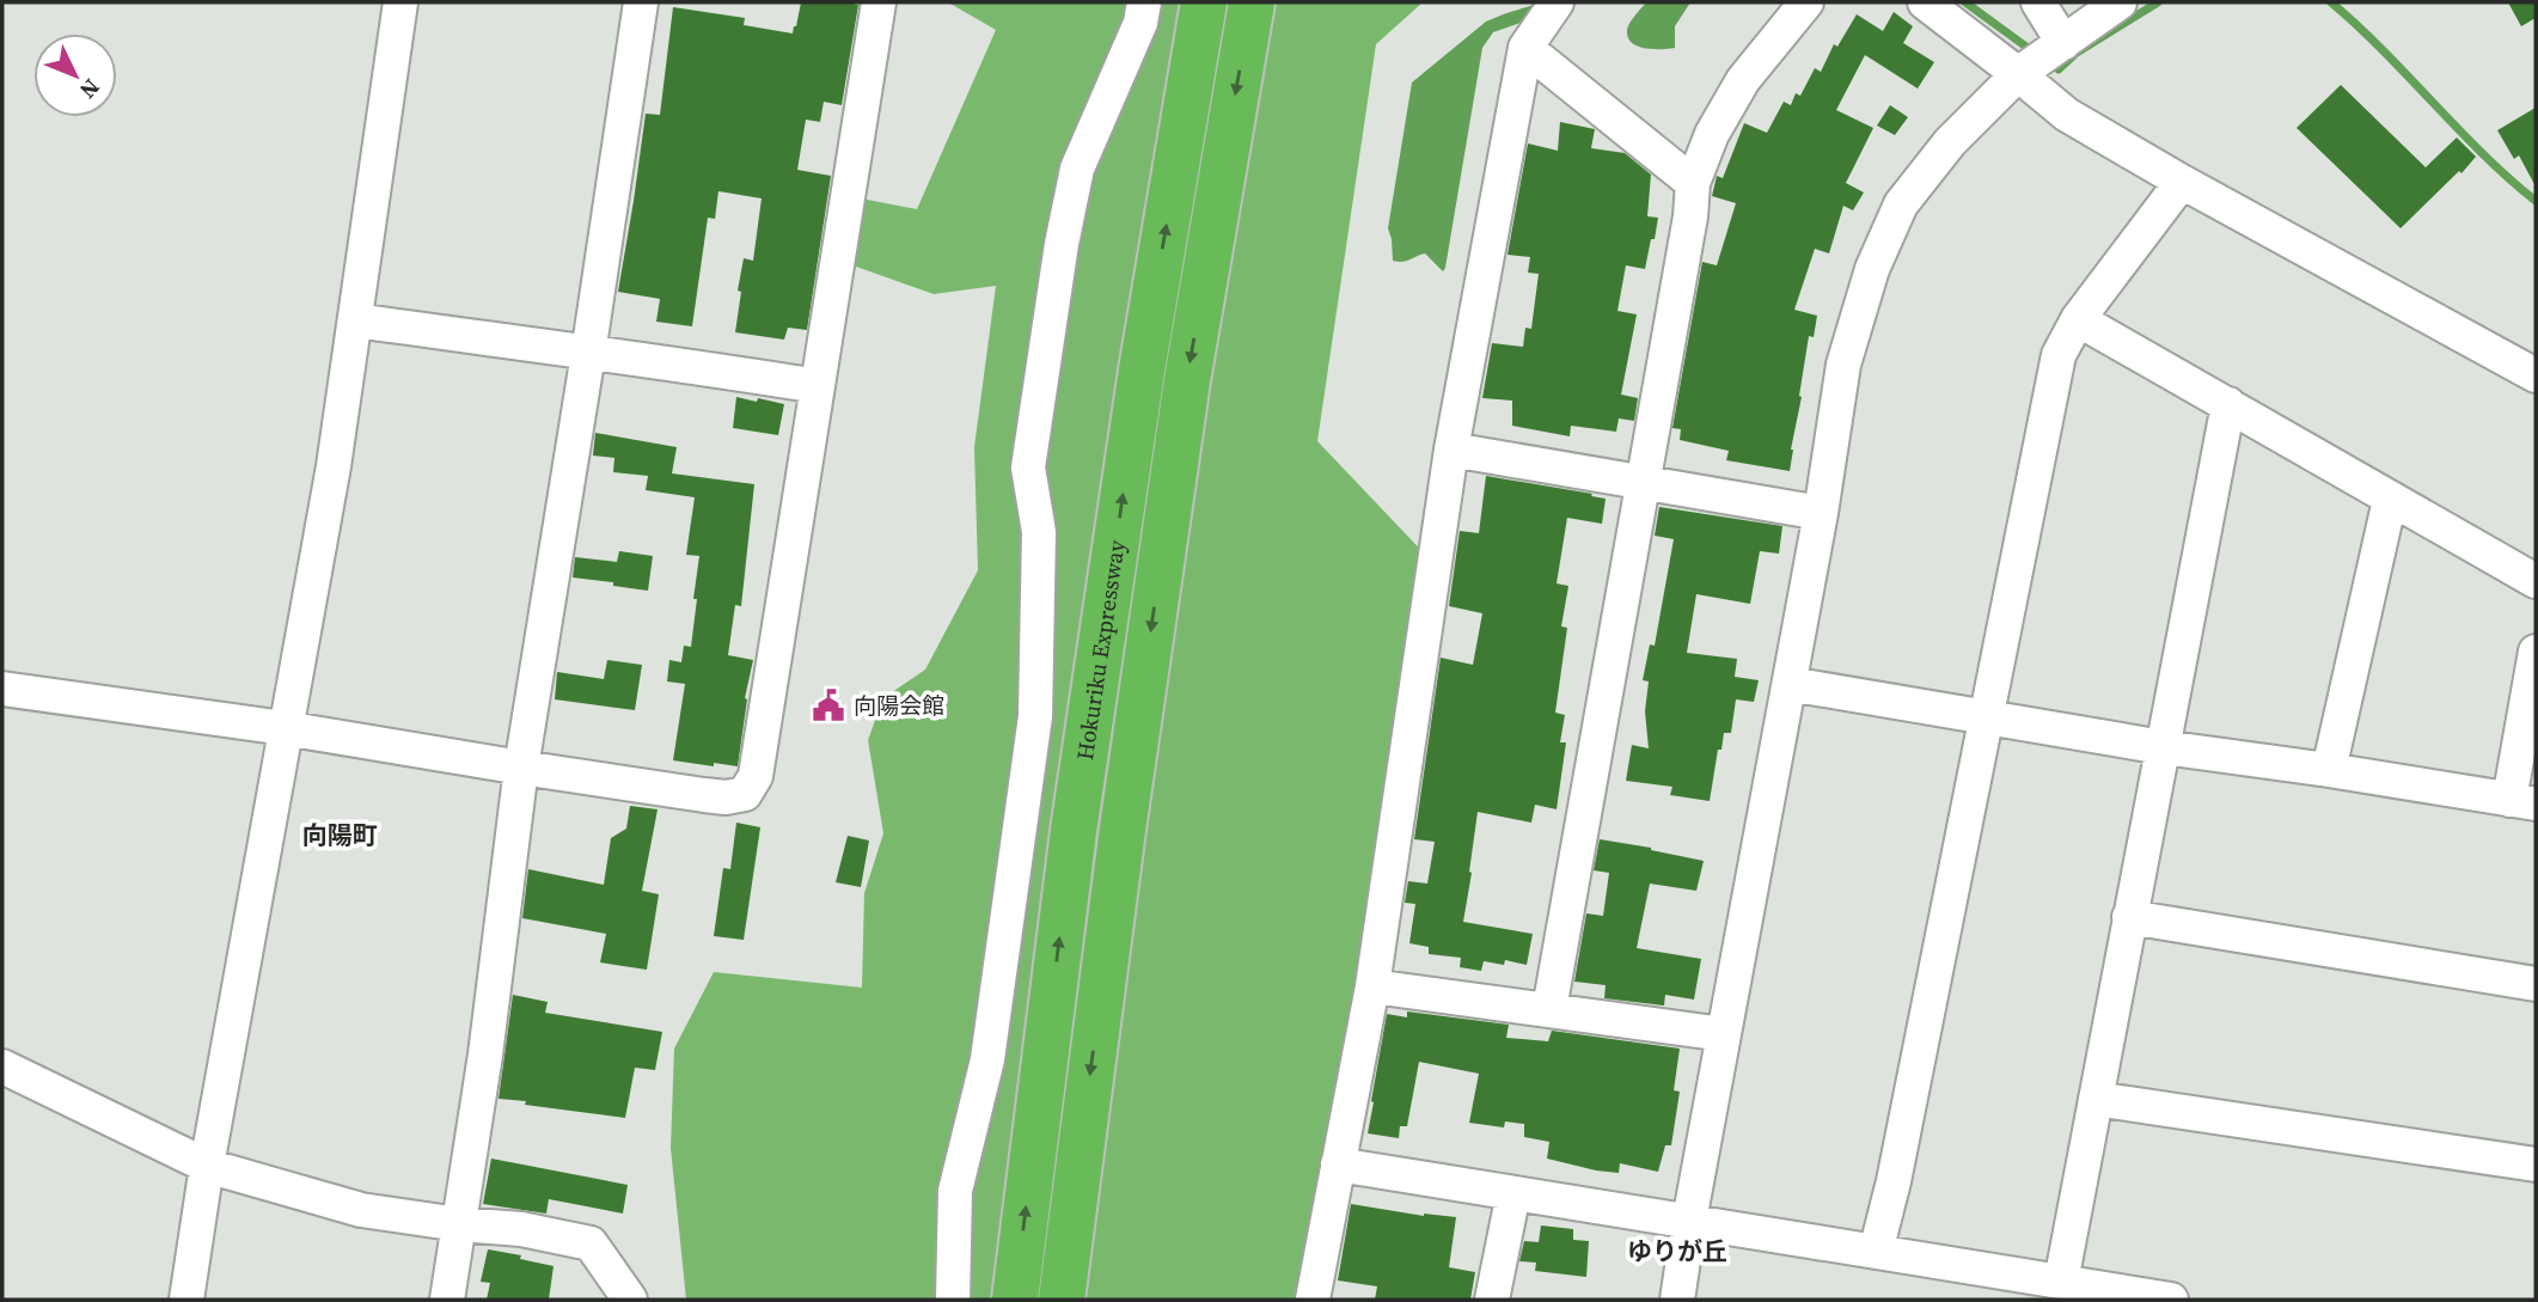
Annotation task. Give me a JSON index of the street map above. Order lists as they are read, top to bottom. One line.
{"streets":{"highway":["Hokuriku Expressway"]},"districts":["向陽町","ゆりが丘"],"places":{"public building":["向陽会館"]},"north":"bottom right"}
